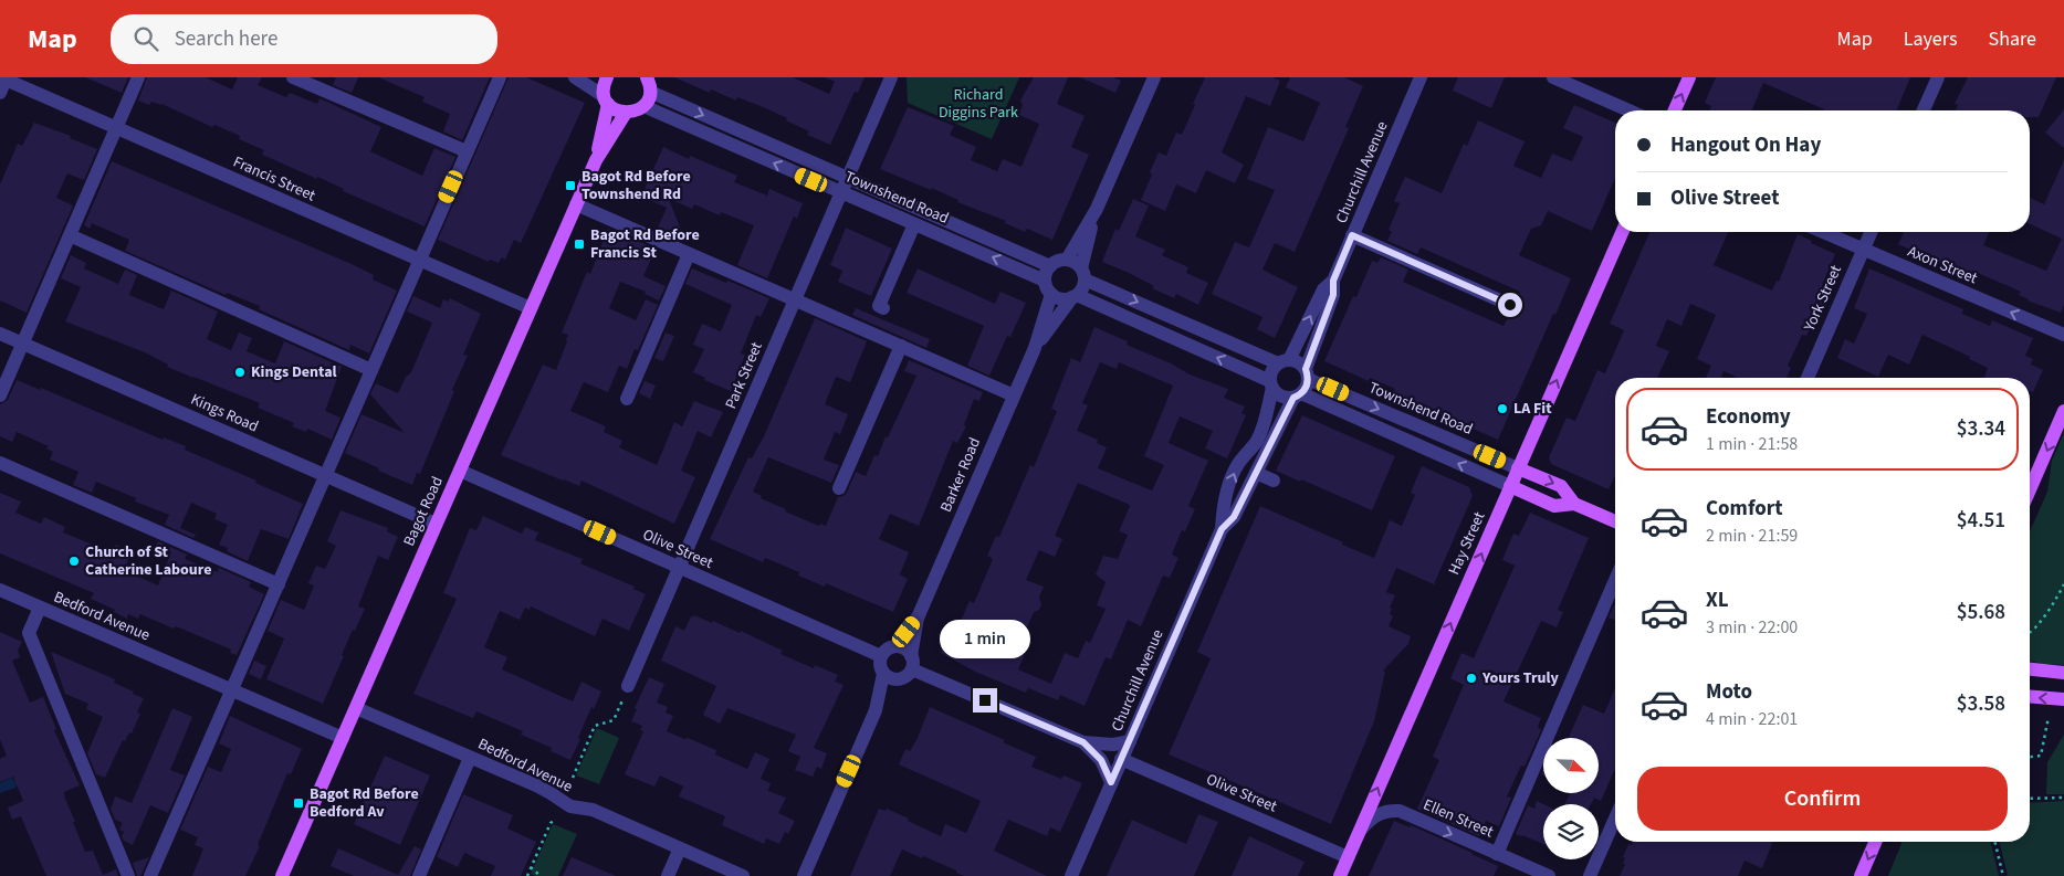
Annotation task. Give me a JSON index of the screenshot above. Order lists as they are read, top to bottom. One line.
{"streets":{"main road":["Townshend Road","Bagot Road","Hay Street"],"street":["Churchill Avenue","Francis Street","Axon Street","York Street","Park Street","Kings Road","Barker Road","Olive Street","Bedford Avenue","Ellen Street"]},"crossings":[["Churchill Avenue","Townshend Road"],["Churchill Avenue","Olive Street"],["Francis Street","Bagot Road"],["Townshend Road","Park Street"],["Townshend Road","Barker Road"],["Townshend Road","Hay Street"],["Axon Street","York Street"],["Park Street","Olive Street"],["Kings Road","Bagot Road"],["Barker Road","Olive Street"],["Bagot Road","Olive Street"],["Bagot Road","Bedford Avenue"],["Hay Street","Olive Street"],["Hay Street","Ellen Street"]],"one_way":["Axon Street","Hay Street","Ellen Street"],"parks":["Richard Diggins Park"],"places":{"transit":["Bagot Rd Before Townshend Rd","Bagot Rd Before Francis St","Bagot Rd Before Bedford Av"],"other":["Kings Dental","LA Fit","Church of St Catherine Laboure","Yours Truly"]},"north":"bottom right","page":{"header":"Map","search":"Search here","nav":["Map","Layers","Share"],"banner":["Hangout On Hay","Olive Street"],"list":[{"name":"Economy","note":"1 min · 21:58","value":"$3.34"},{"name":"Comfort","note":"2 min · 21:59","value":"$4.51"},{"name":"XL","note":"3 min · 22:00","value":"$5.68"},{"name":"Moto","note":"4 min · 22:01","value":"$3.58"}],"bubble":"1 min","buttons":"Confirm"}}
